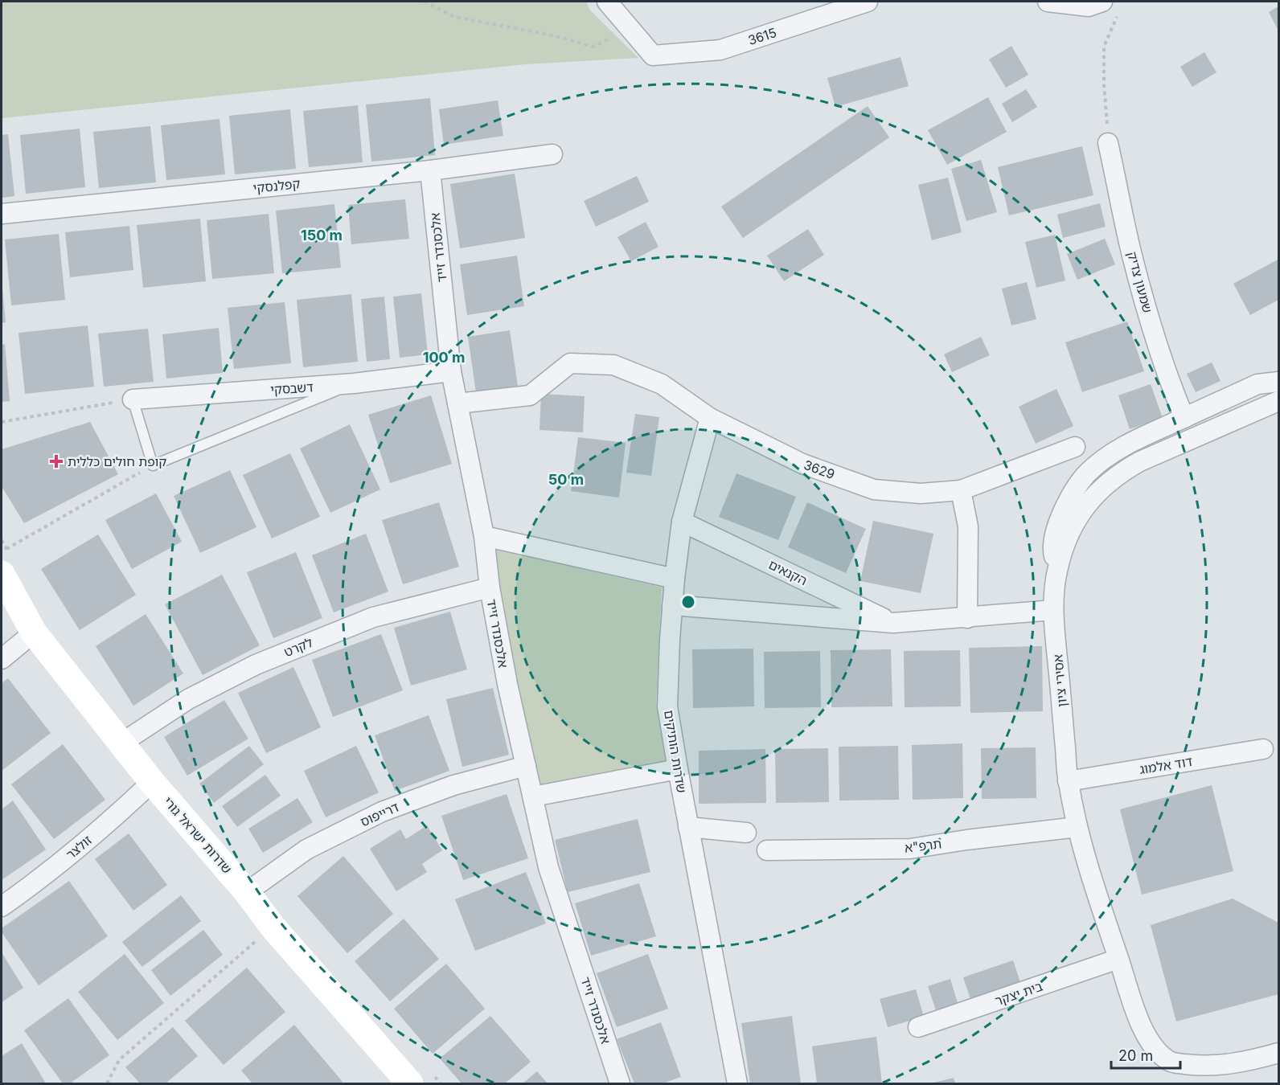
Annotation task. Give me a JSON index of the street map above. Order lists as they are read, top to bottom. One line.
{"streets":{"street":["3615","קפלנסקי","אלכסנדר זייד","שמעון צדיק","דשבסקי","3629","הקנאים","לקרט","אסירי ציון","שדרות הותיקים","דוד אלמוג","דרייפוס","שדרות ישראל גורי","תרפ\"א","זולצר","בית יצקר"]},"crossings":[["קפלנסקי","אלכסנדר זייד"],["אלכסנדר זייד","דשבסקי"],["אלכסנדר זייד","3629"],["אלכסנדר זייד","לקרט"],["אלכסנדר זייד","דרייפוס"],["3629","שדרות הותיקים"],["הקנאים","אסירי ציון"],["הקנאים","שדרות הותיקים"],["לקרט","שדרות ישראל גורי"],["אסירי ציון","דוד אלמוג"],["אסירי ציון","תרפ\"א"],["אסירי ציון","בית יצקר"],["דרייפוס","שדרות ישראל גורי"],["שדרות ישראל גורי","זולצר"]],"places":{"health":["קופת חולים כללית"]},"scale_bar":"20 m","rings":["150 m","100 m","50 m"]}
